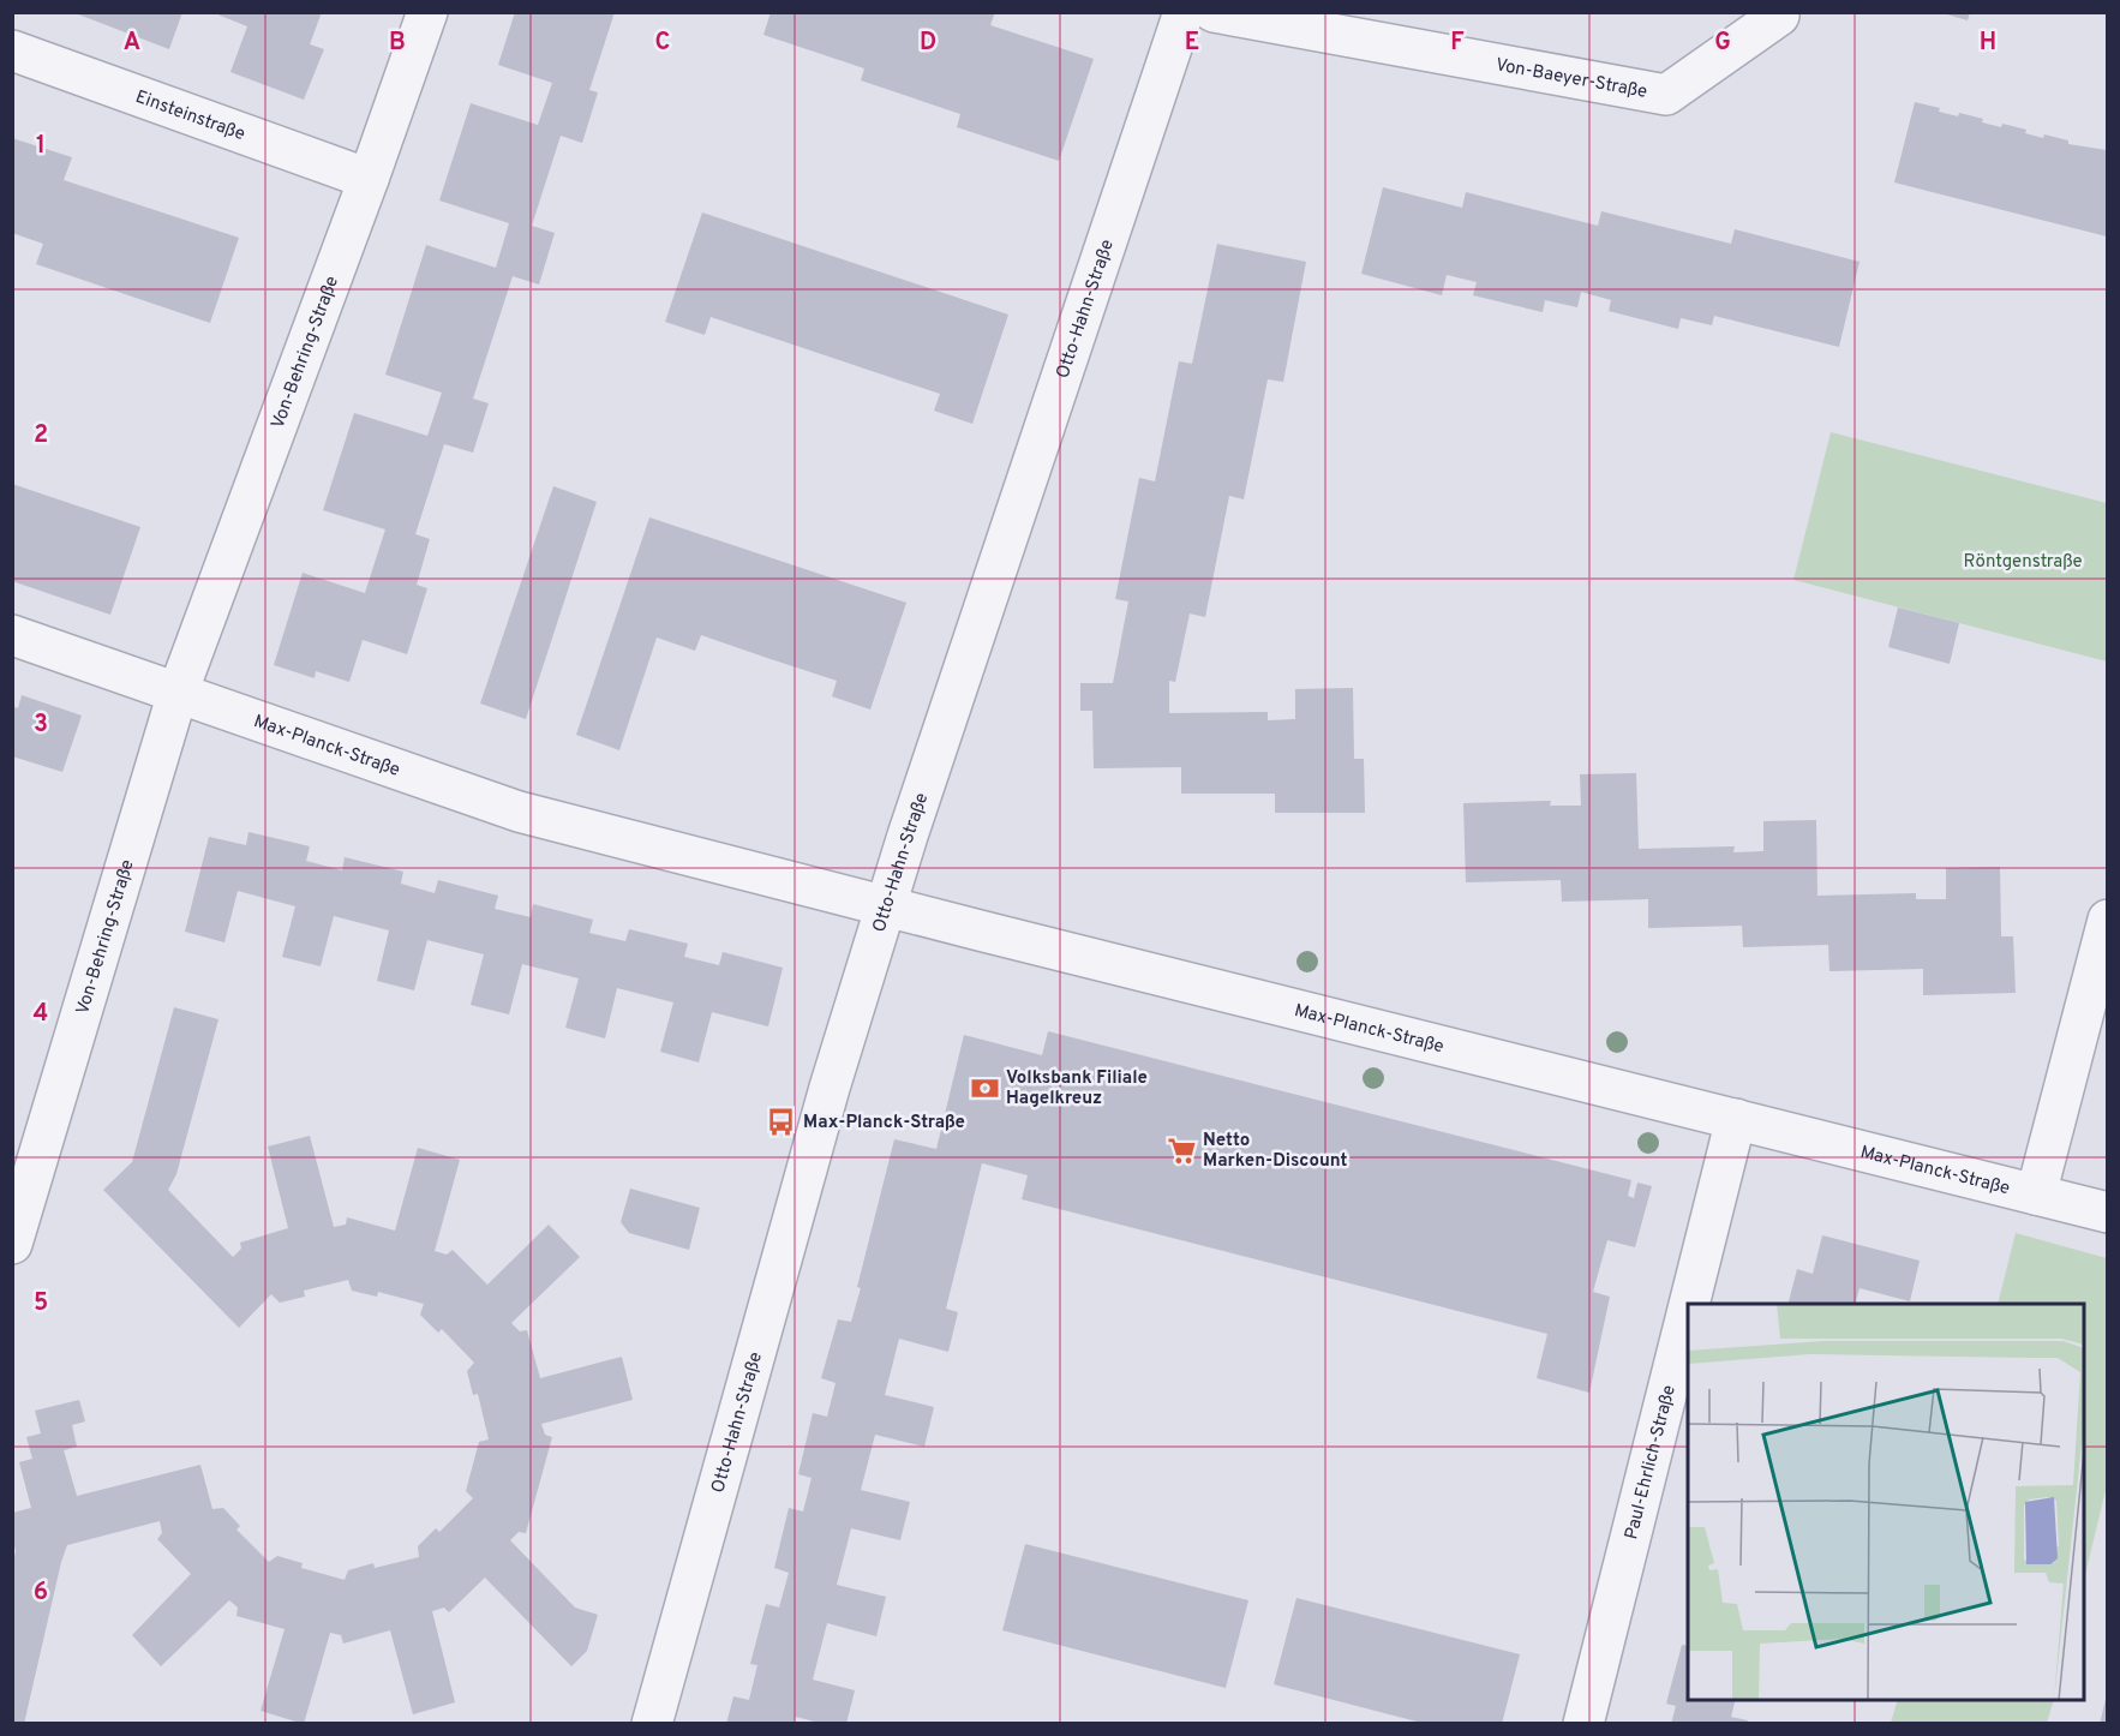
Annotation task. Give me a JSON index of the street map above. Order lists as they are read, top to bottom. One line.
{"streets":{"street":["Von-Baeyer-Straße","Einsteinstraße","Otto-Hahn-Straße","Von-Behring-Straße","Max-Planck-Straße","Paul-Ehrlich-Straße"]},"crossings":[["Einsteinstraße","Von-Behring-Straße"],["Otto-Hahn-Straße","Max-Planck-Straße"],["Von-Behring-Straße","Max-Planck-Straße"],["Max-Planck-Straße","Paul-Ehrlich-Straße"]],"parks":["Röntgenstraße"],"places":{"bank":["Volksbank Filiale Hagelkreuz"],"bus stop":["Max-Planck-Straße"],"supermarket":["Netto Marken-Discount"]},"grid":{"columns":["A","B","C","D","E","F","G","H"],"rows":["1","2","3","4","5","6"]}}
